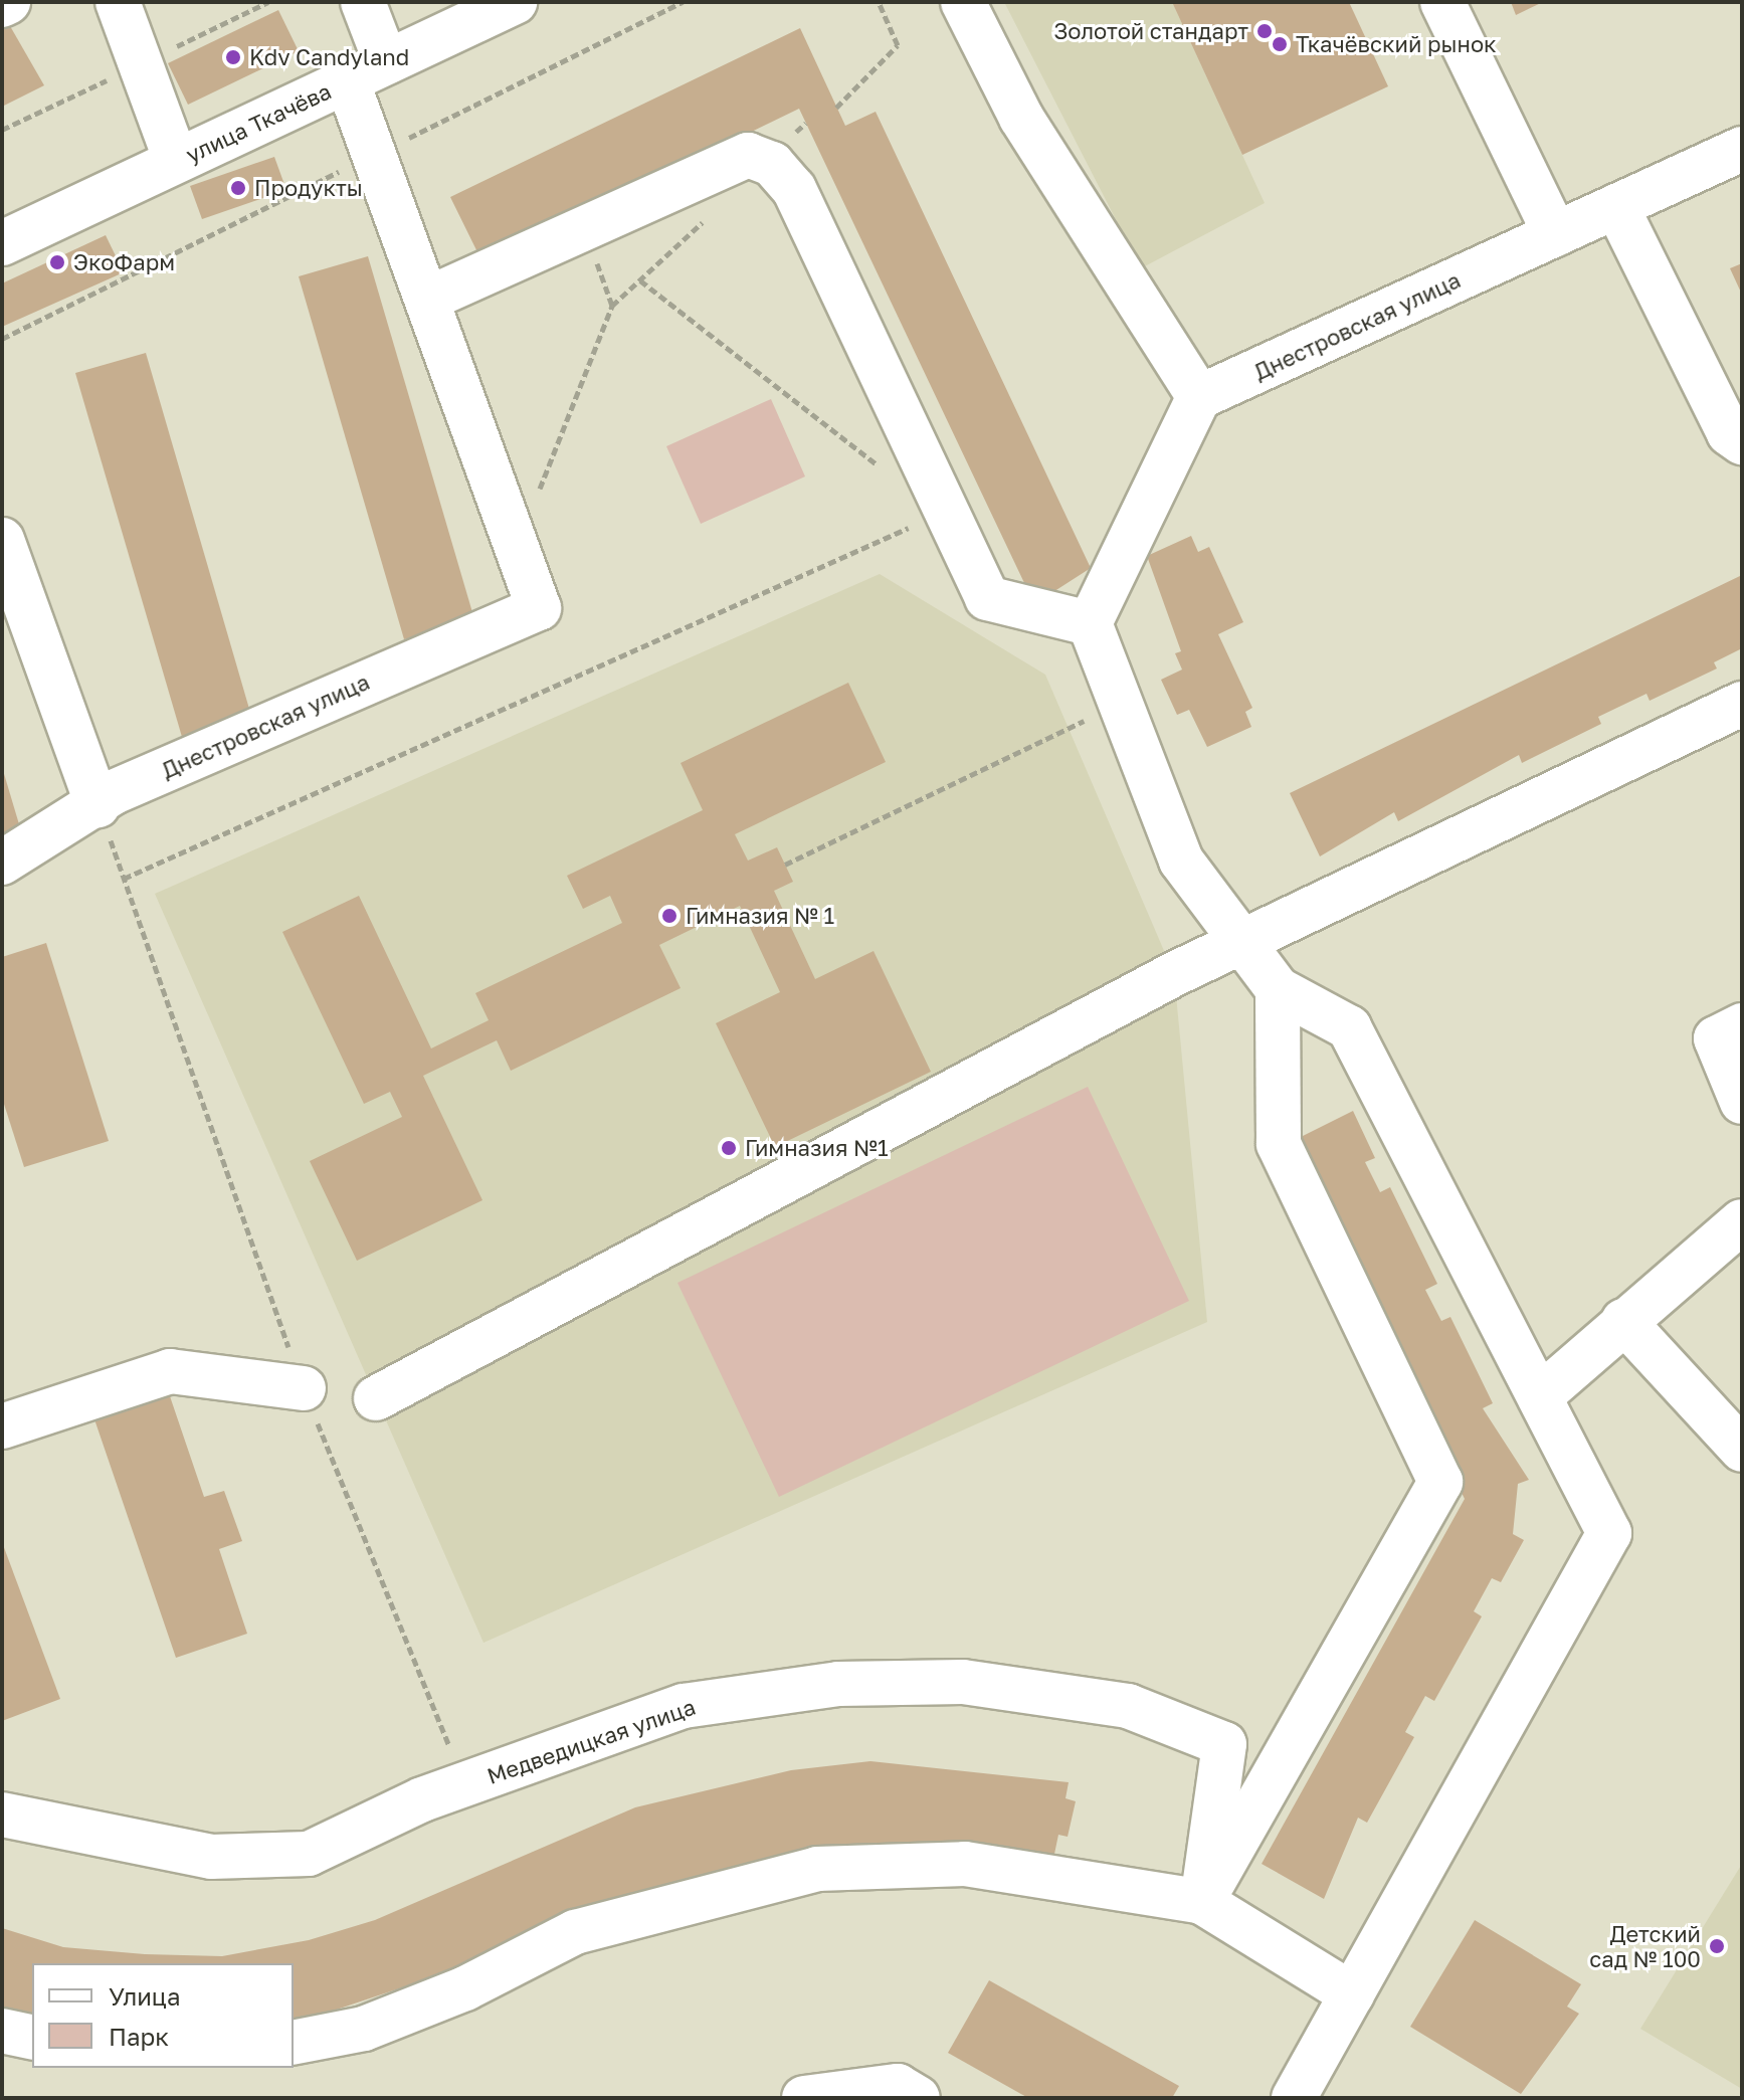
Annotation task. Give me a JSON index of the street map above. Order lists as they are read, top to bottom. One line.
{"streets":{"street":["улица Ткачёва","Днестровская улица","Медведицкая улица"]},"places":["Золотой стандарт","Ткачёвский рынок","Kdv Candyland","Продукты","ЭкоФарм","Гимназия № 1","Гимназия №1","Детский сад № 100"],"legend":["Улица","Парк"]}
